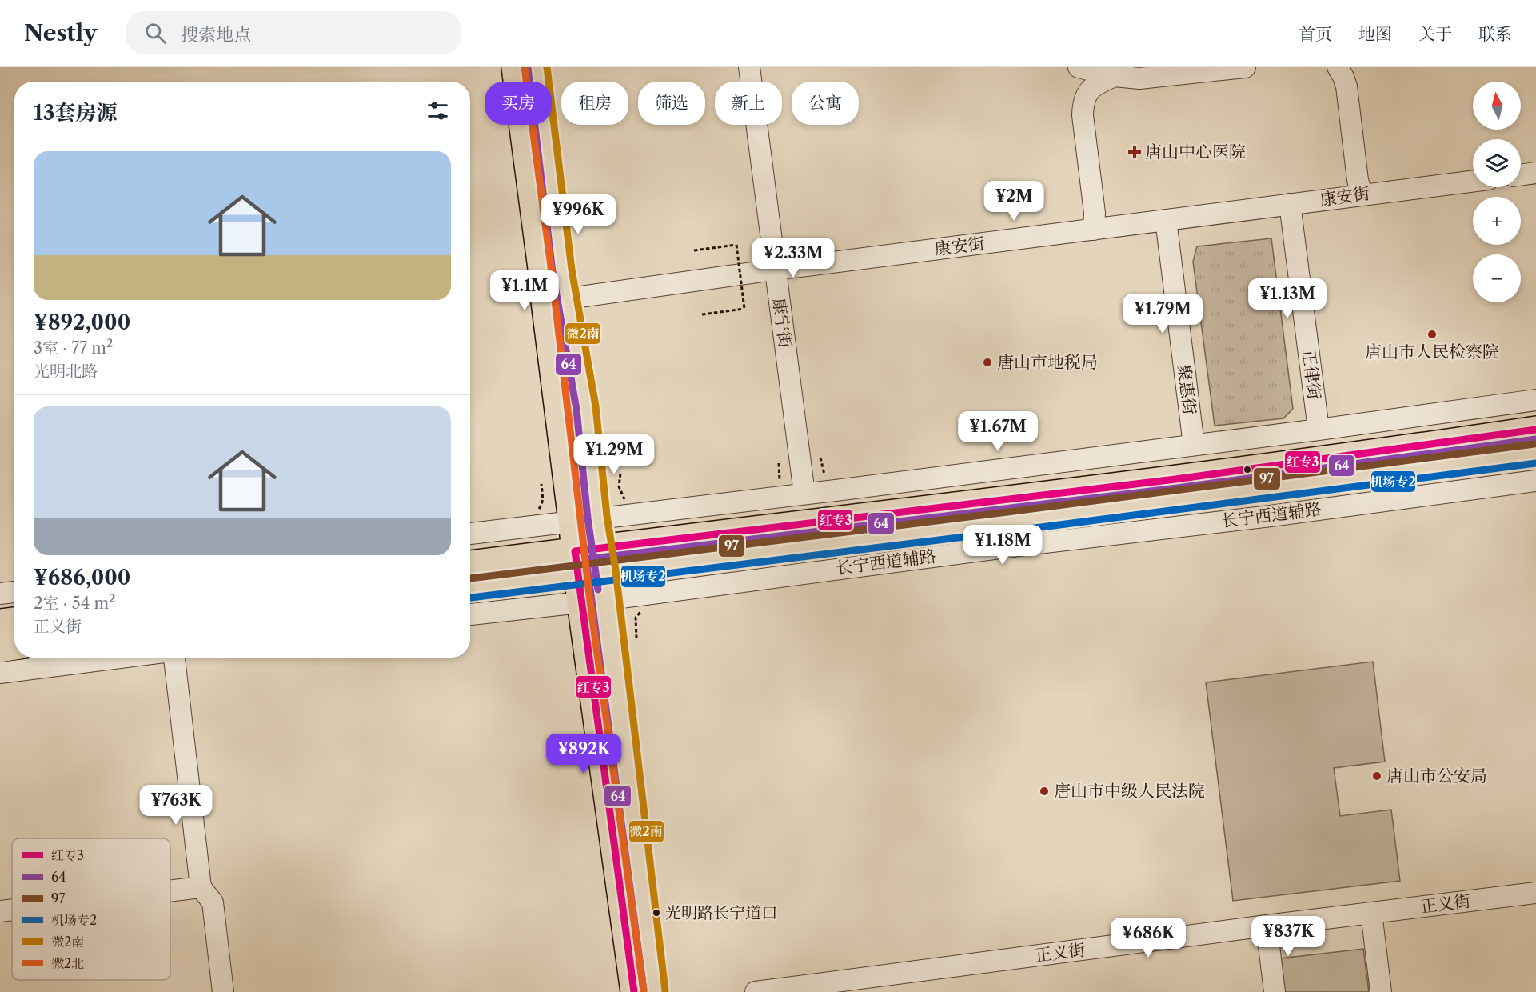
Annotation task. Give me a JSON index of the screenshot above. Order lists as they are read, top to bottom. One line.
{"streets":{"street":["康安街","康宁街","正律街","聚惠街","长宁西道辅路","正义街"]},"crossings":[["康安街","康宁街"],["康安街","正律街"],["康安街","聚惠街"]],"places":{"health":["唐山中心医院"],"other":["唐山市人民检察院","唐山市地税局","唐山市公安局","唐山市中级人民法院","光明路长宁道口"]},"lines":["transit line 微2南","transit line 微2北","transit line 64","transit line 红专3","transit line 97","transit line 机场专2"],"legend":["红专3","64","97","机场专2","微2南","微2北"],"north":"top","page":{"header":"Nestly","search":"搜索地点","nav":["首页","地图","关于","联系"],"map_buttons":["+","−"],"chip":["买房","租房","筛选","新上","公寓"],"heading":"13套房源","list":[{"name":"¥892,000","note":"3室 · 77 m² · 光明北路"},{"name":"¥686,000","note":"2室 · 54 m² · 正义街"}],"price":["¥2M","¥996K","¥2.33M","¥1.1M","¥1.13M","¥1.79M","¥1.67M","¥1.29M","¥1.18M","¥892K","¥763K","¥837K","¥686K"]}}
